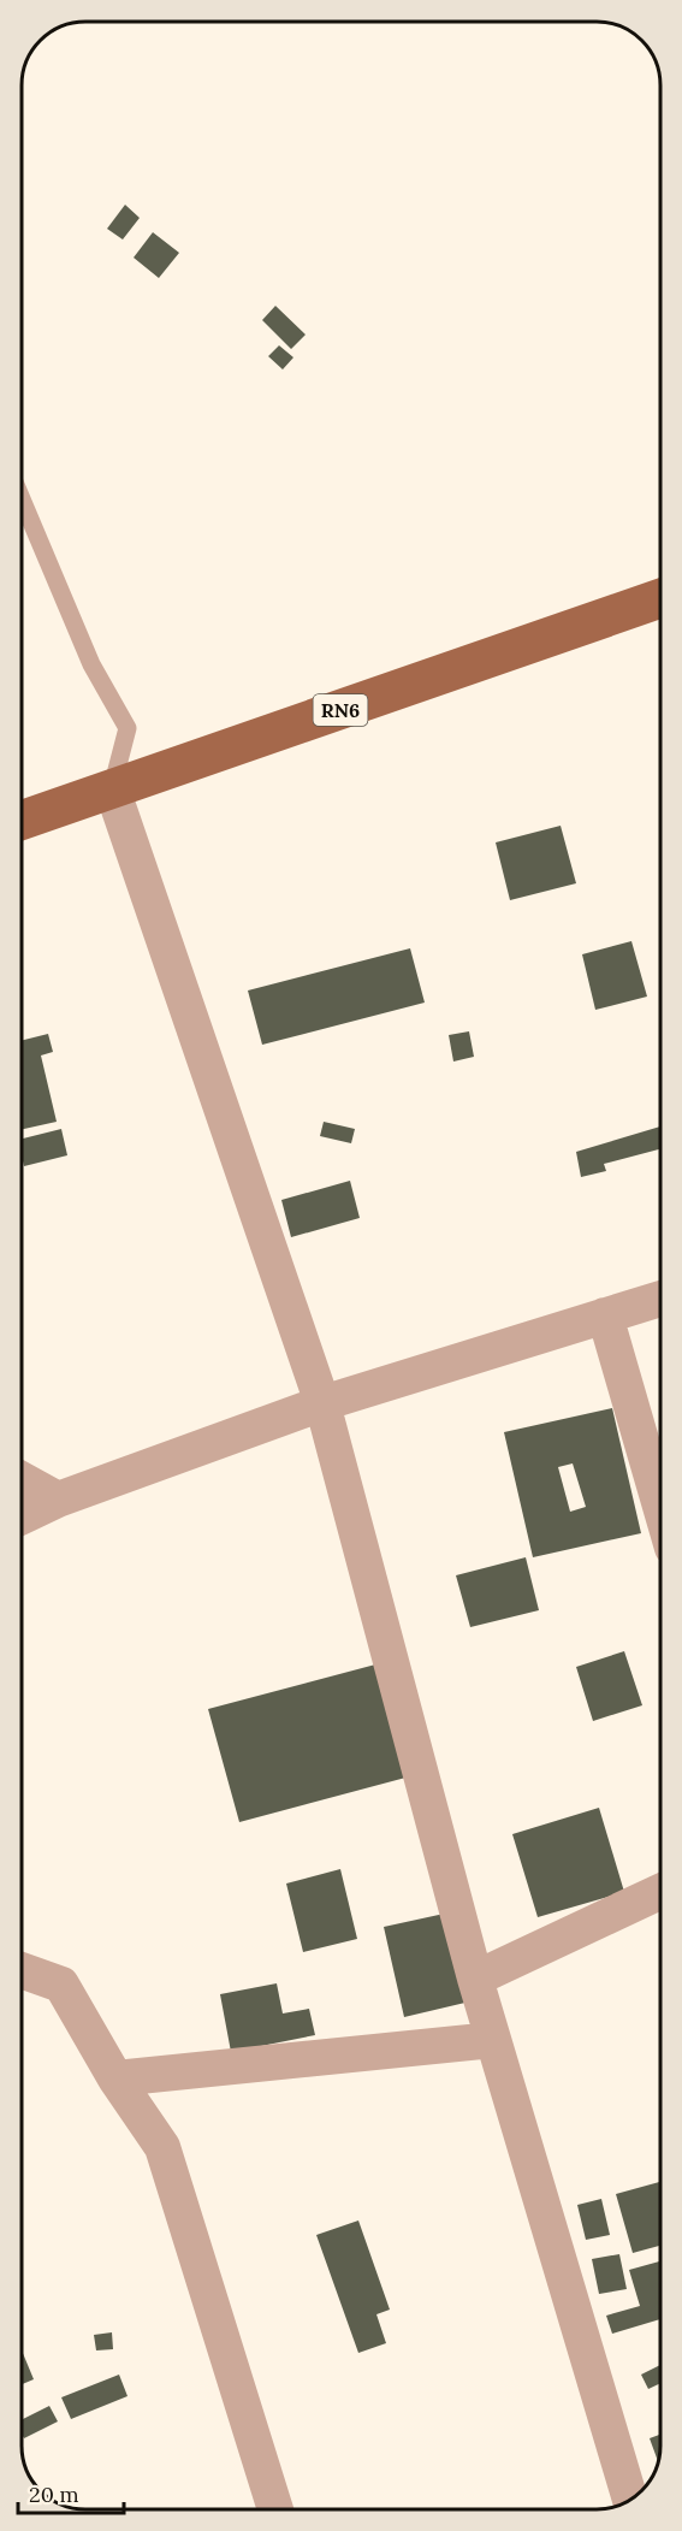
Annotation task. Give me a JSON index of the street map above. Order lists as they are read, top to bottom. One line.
{"streets":{"main road":["RN6"]},"scale_bar":"20 m"}
